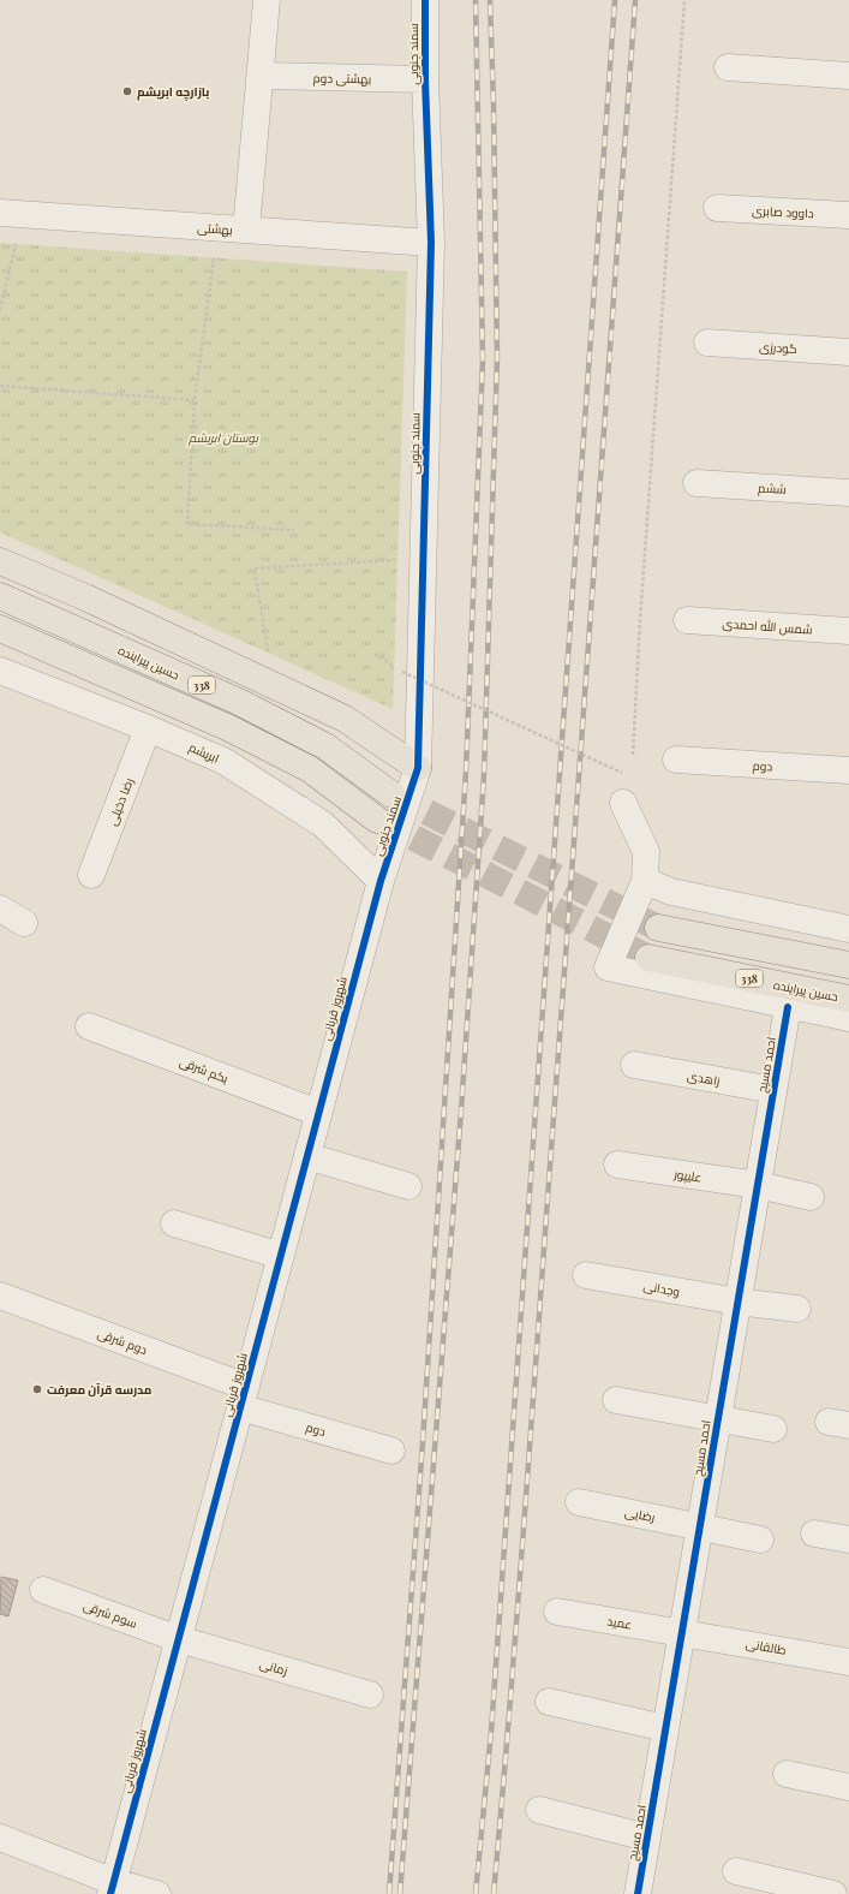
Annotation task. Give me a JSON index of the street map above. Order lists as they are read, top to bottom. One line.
{"streets":{"main road":["حسین پیراینده","338"],"street":["سمند جنوبی","بهشتی دوم","داوود صابری","بهشتی","گودرزی","ششم","شمس الله احمدی","ابریشم","دوم","رضا دخیلی","شهروز قربانی","احمد مسیح","یکم شرقی","زاهدی","علیپور","وجدانی","دوم شرقی","رضایی","سوم شرقی","عمید","طالقانی","زمانی"]},"crossings":[["سمند جنوبی","بهشتی دوم"],["سمند جنوبی","بهشتی"],["سمند جنوبی","ابریشم"],["سمند جنوبی","شهروز قربانی"],["ابریشم","رضا دخیلی"],["ابریشم","شهروز قربانی"],["دوم","شهروز قربانی"],["دوم","دوم شرقی"],["شهروز قربانی","یکم شرقی"],["شهروز قربانی","دوم شرقی"],["شهروز قربانی","سوم شرقی"],["شهروز قربانی","زمانی"],["احمد مسیح","زاهدی"],["احمد مسیح","علیپور"],["احمد مسیح","وجدانی"],["احمد مسیح","رضایی"],["احمد مسیح","عمید"],["احمد مسیح","طالقانی"],["سوم شرقی","زمانی"],["عمید","طالقانی"]],"parks":["بوستان ابریشم"],"places":["بازارچه ابریشم","مدرسه قرآن معرفت"]}
